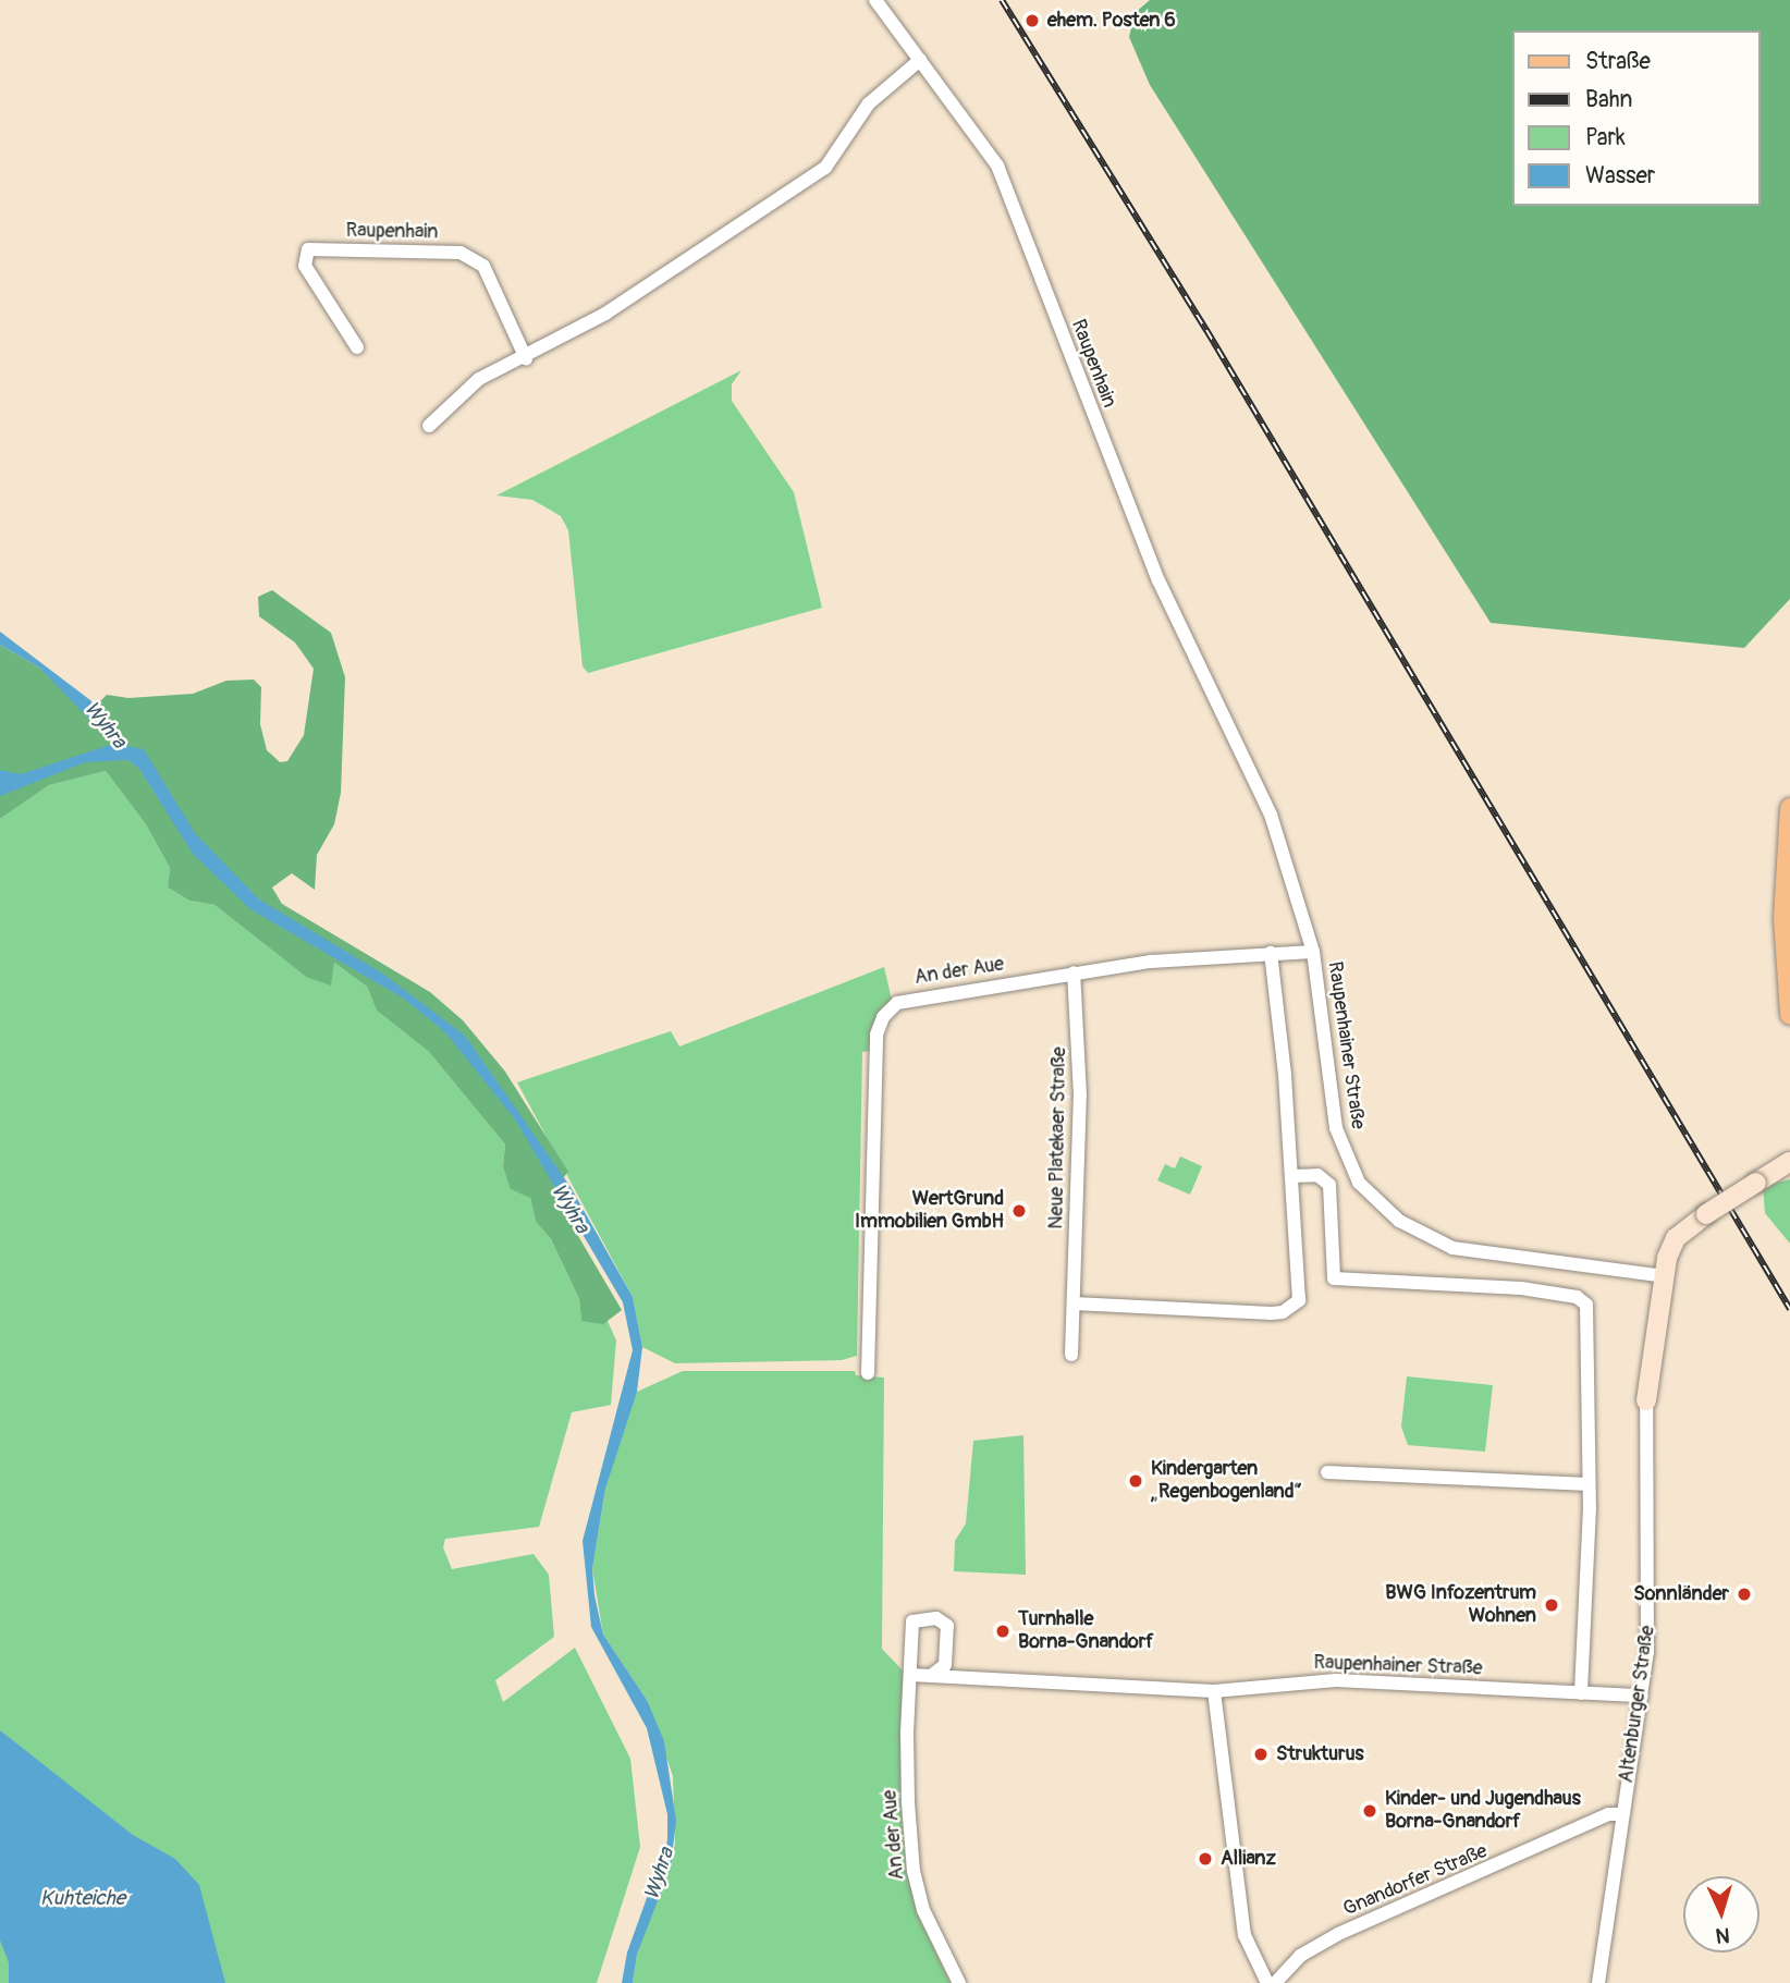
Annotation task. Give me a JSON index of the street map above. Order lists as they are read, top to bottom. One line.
{"streets":{"street":["Raupenhain","An der Aue","Raupenhainer Straße","Neue Platekaer Straße","Altenburger Straße","Gnandorfer Straße"]},"crossings":[["Raupenhain","Raupenhainer Straße"],["An der Aue","Raupenhainer Straße"],["An der Aue","Neue Platekaer Straße"],["Raupenhainer Straße","Altenburger Straße"],["Altenburger Straße","Gnandorfer Straße"]],"water":["Wyhra","Kuhteiche"],"places":["ehem. Posten 6","WertGrund Immobilien GmbH","Kindergarten „Regenbogenland“","Sonnländer","BWG Infozentrum Wohnen","Turnhalle Borna-Gnandorf","Strukturus","Kinder- und Jugendhaus Borna-Gnandorf","Allianz"],"legend":["Straße","Bahn","Park","Wasser"],"north":"bottom"}
